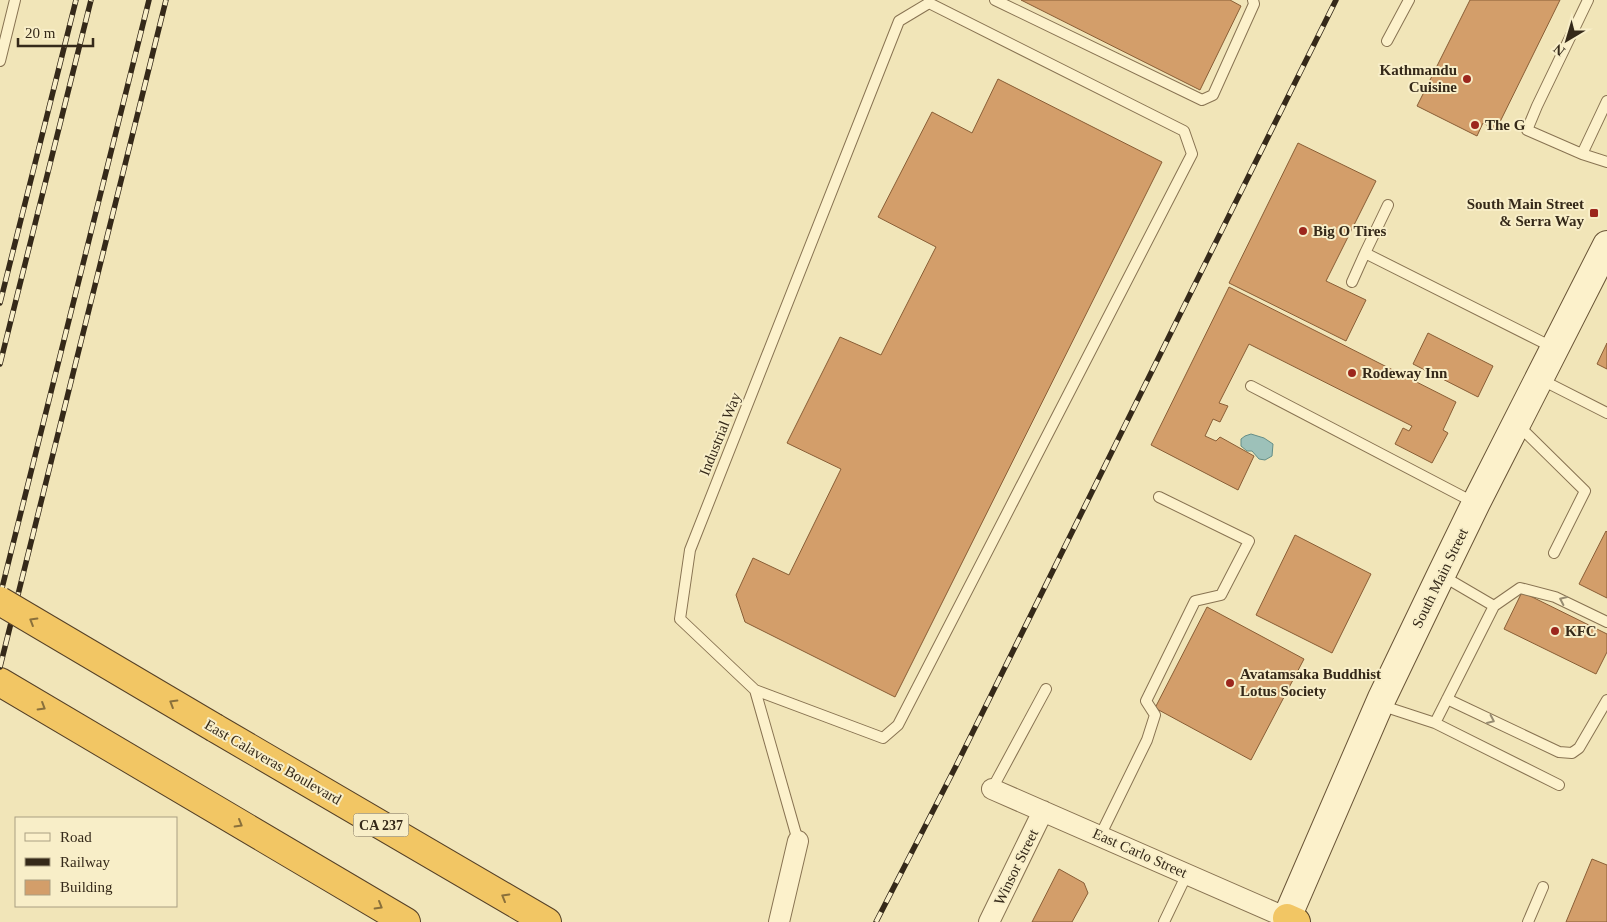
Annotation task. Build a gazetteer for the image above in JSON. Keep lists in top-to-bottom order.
{
  "streets": {
    "highway": ["East Calaveras Boulevard", "CA 237"],
    "main road": ["South Main Street"],
    "street": ["East Carlo Street", "Winsor Street"],
    "lane": ["Industrial Way"]
  },
  "crossings": [
    ["South Main Street", "East Carlo Street"],
    ["East Carlo Street", "Winsor Street"]
  ],
  "places": {
    "other": [
      "Kathmandu Cuisine",
      "The G",
      "Big O Tires",
      "Rodeway Inn",
      "KFC",
      "Avatamsaka Buddhist Lotus Society"
    ],
    "transit": ["South Main Street & Serra Way"]
  },
  "legend": ["Road", "Railway", "Building"],
  "scale_bar": "20 m",
  "north": "bottom left"
}
